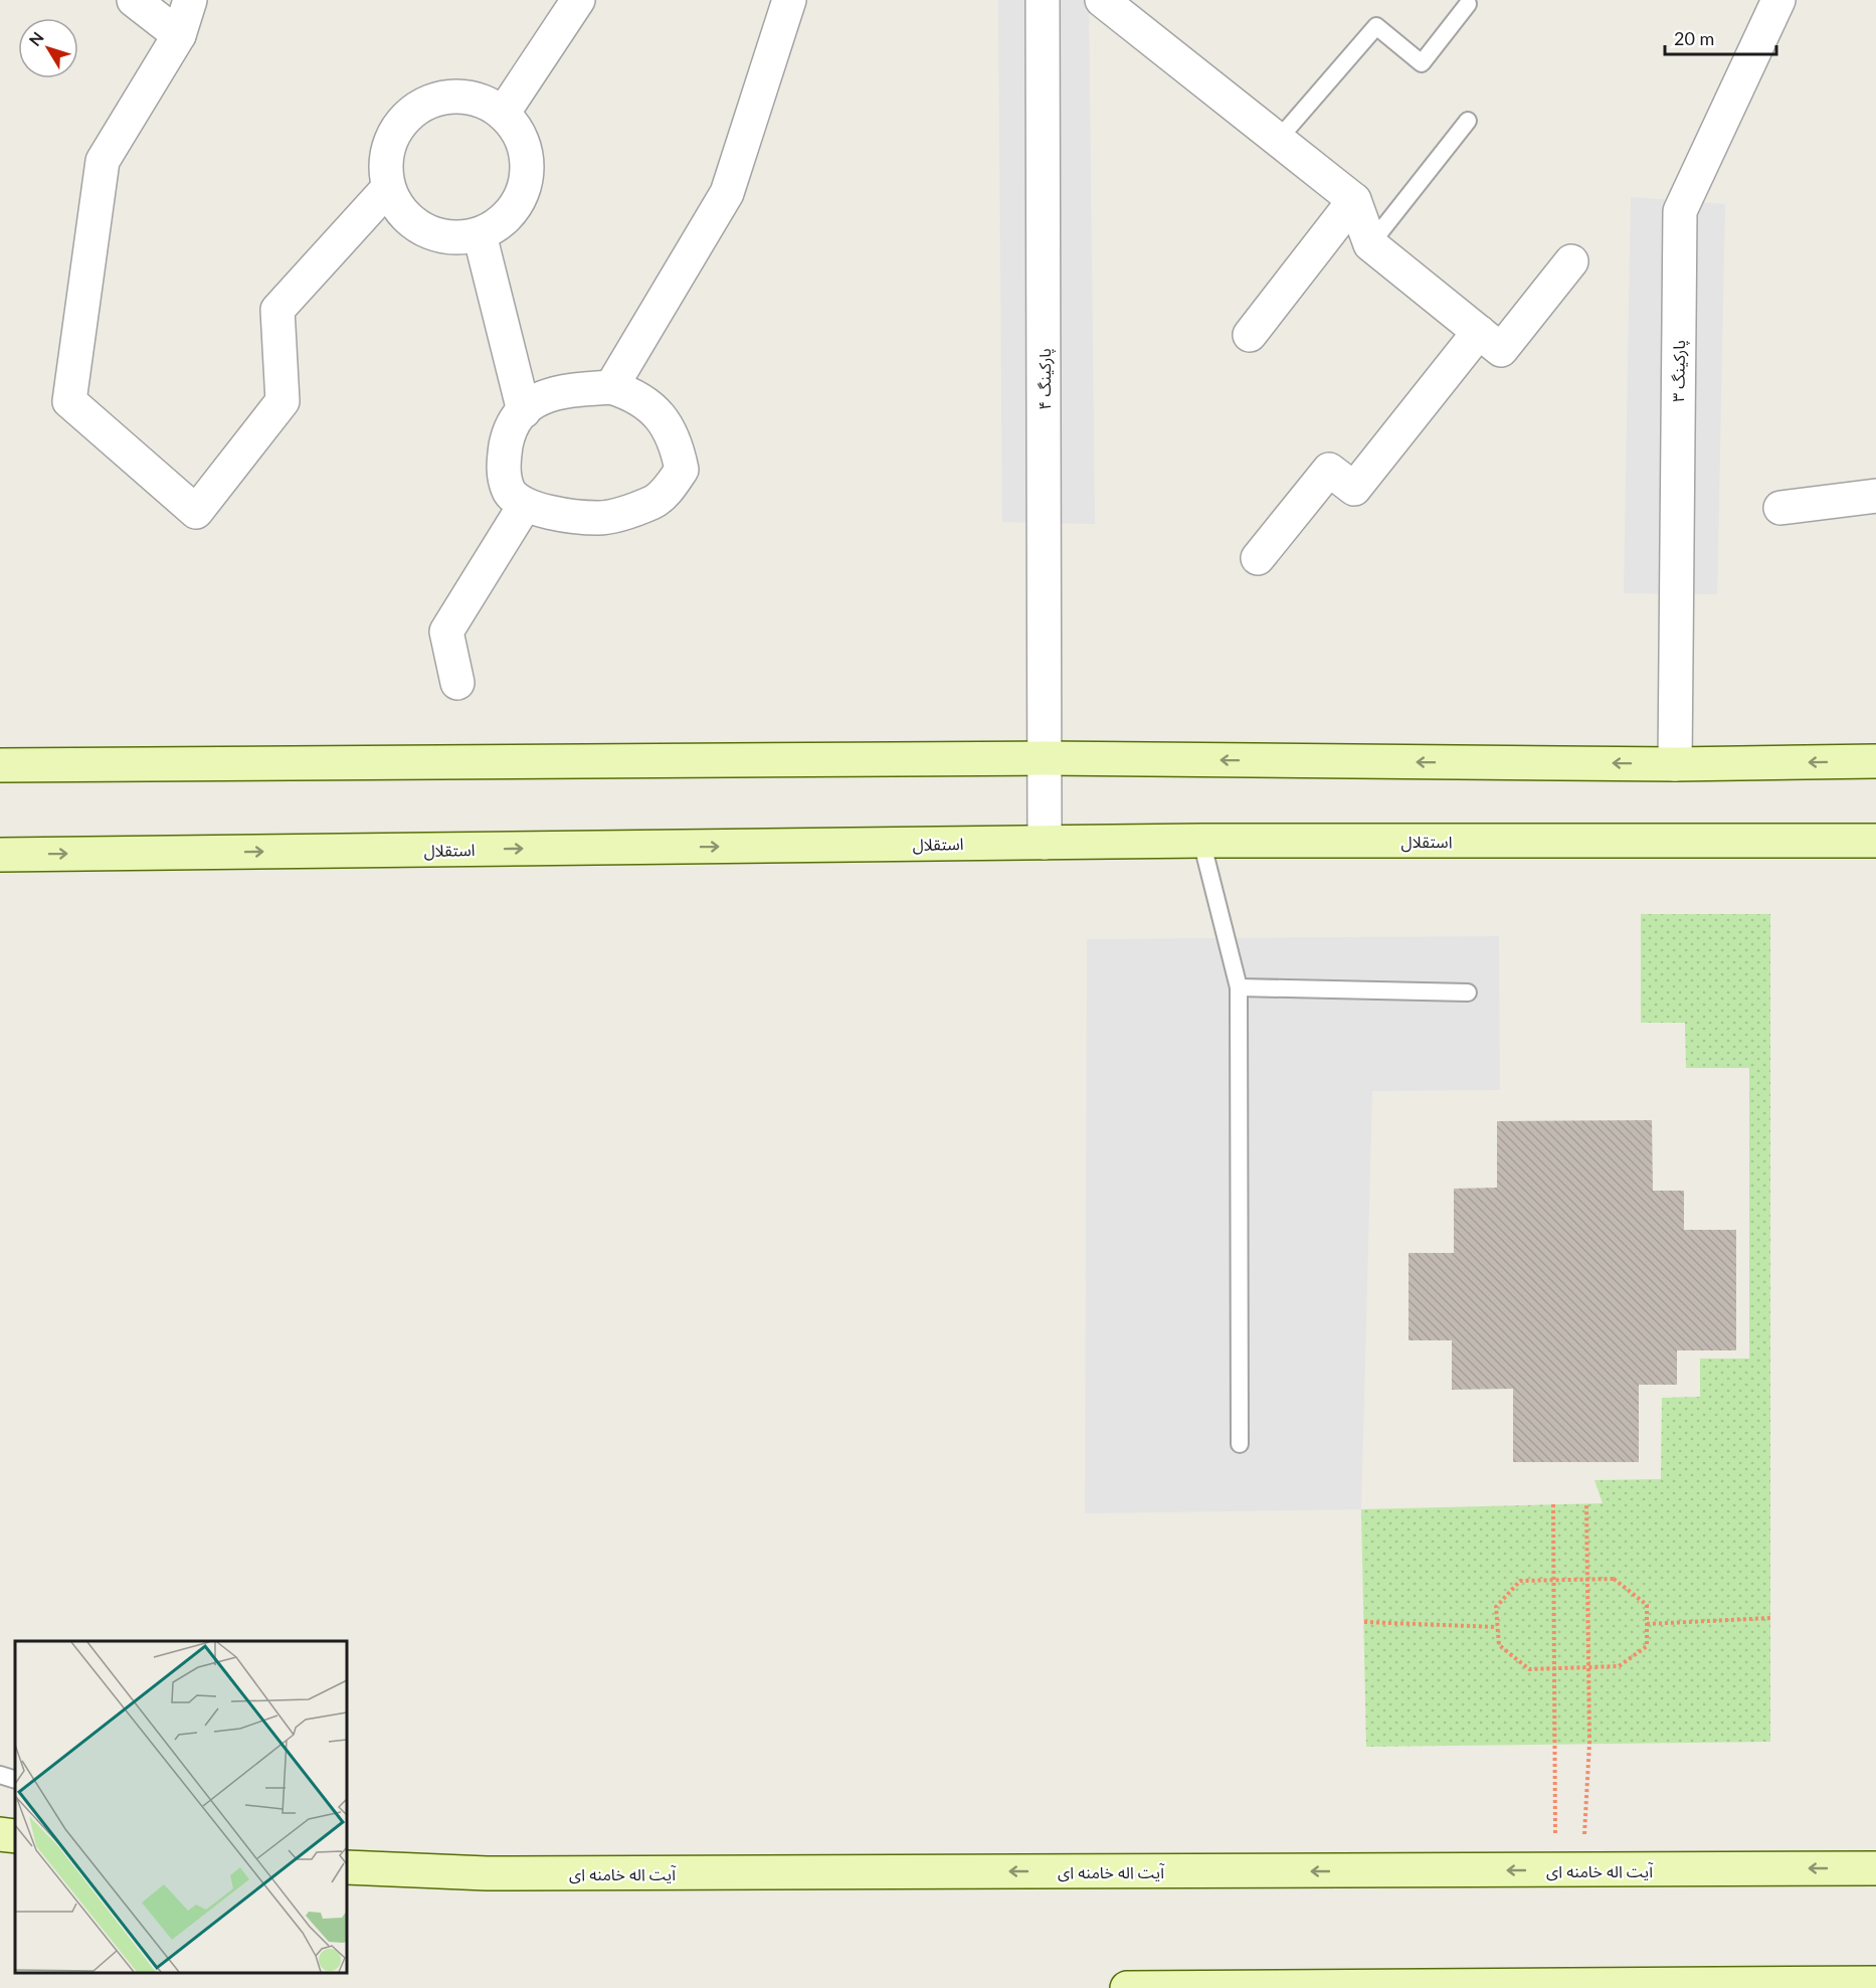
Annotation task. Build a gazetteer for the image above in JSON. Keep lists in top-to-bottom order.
{
  "streets": {
    "street": [
      "پارکینگ ۳",
      "پارکینگ ۴",
      "استقلال",
      "آیت اله خامنه ای"
    ]
  },
  "crossings": [
    ["پارکینگ ۴", "استقلال"]
  ],
  "scale_bar": "20 m",
  "north": "top left"
}
